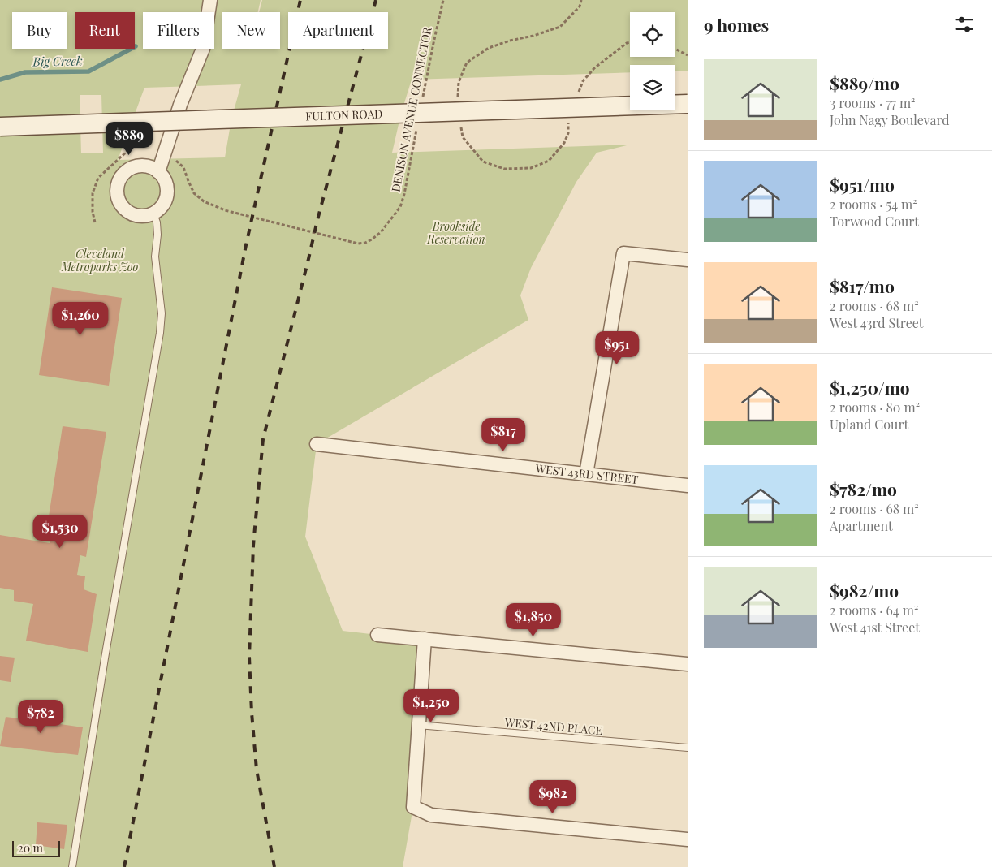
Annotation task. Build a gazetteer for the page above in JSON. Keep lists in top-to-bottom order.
{
  "streets": {
    "main road": ["FULTON ROAD"],
    "street": ["WEST 43RD STREET"],
    "lane": ["WEST 42ND PLACE"],
    "path": ["DENISON AVENUE CONNECTOR"]
  },
  "water": ["Big Creek"],
  "parks": ["Brookside Reservation", "Cleveland Metroparks Zoo"],
  "scale_bar": "20 m",
  "page": {
    "heading": "9 homes",
    "chip": [
      "Buy",
      "Rent",
      "Filters",
      "New",
      "Apartment"
    ],
    "list": [
      {
        "name": "$889/mo",
        "note": "3 rooms · 77 m² · John Nagy Boulevard"
      },
      {
        "name": "$951/mo",
        "note": "2 rooms · 54 m² · Torwood Court"
      },
      {
        "name": "$817/mo",
        "note": "2 rooms · 68 m² · West 43rd Street"
      },
      {
        "name": "$1,250/mo",
        "note": "2 rooms · 80 m² · Upland Court"
      },
      {
        "name": "$782/mo",
        "note": "2 rooms · 68 m² · Apartment"
      },
      {
        "name": "$982/mo",
        "note": "2 rooms · 64 m² · West 41st Street"
      }
    ],
    "price": [
      "$889",
      "$1,260",
      "$951",
      "$817",
      "$1,530",
      "$1,850",
      "$1,250",
      "$782",
      "$982"
    ],
    "scale": "20 m"
  }
}
